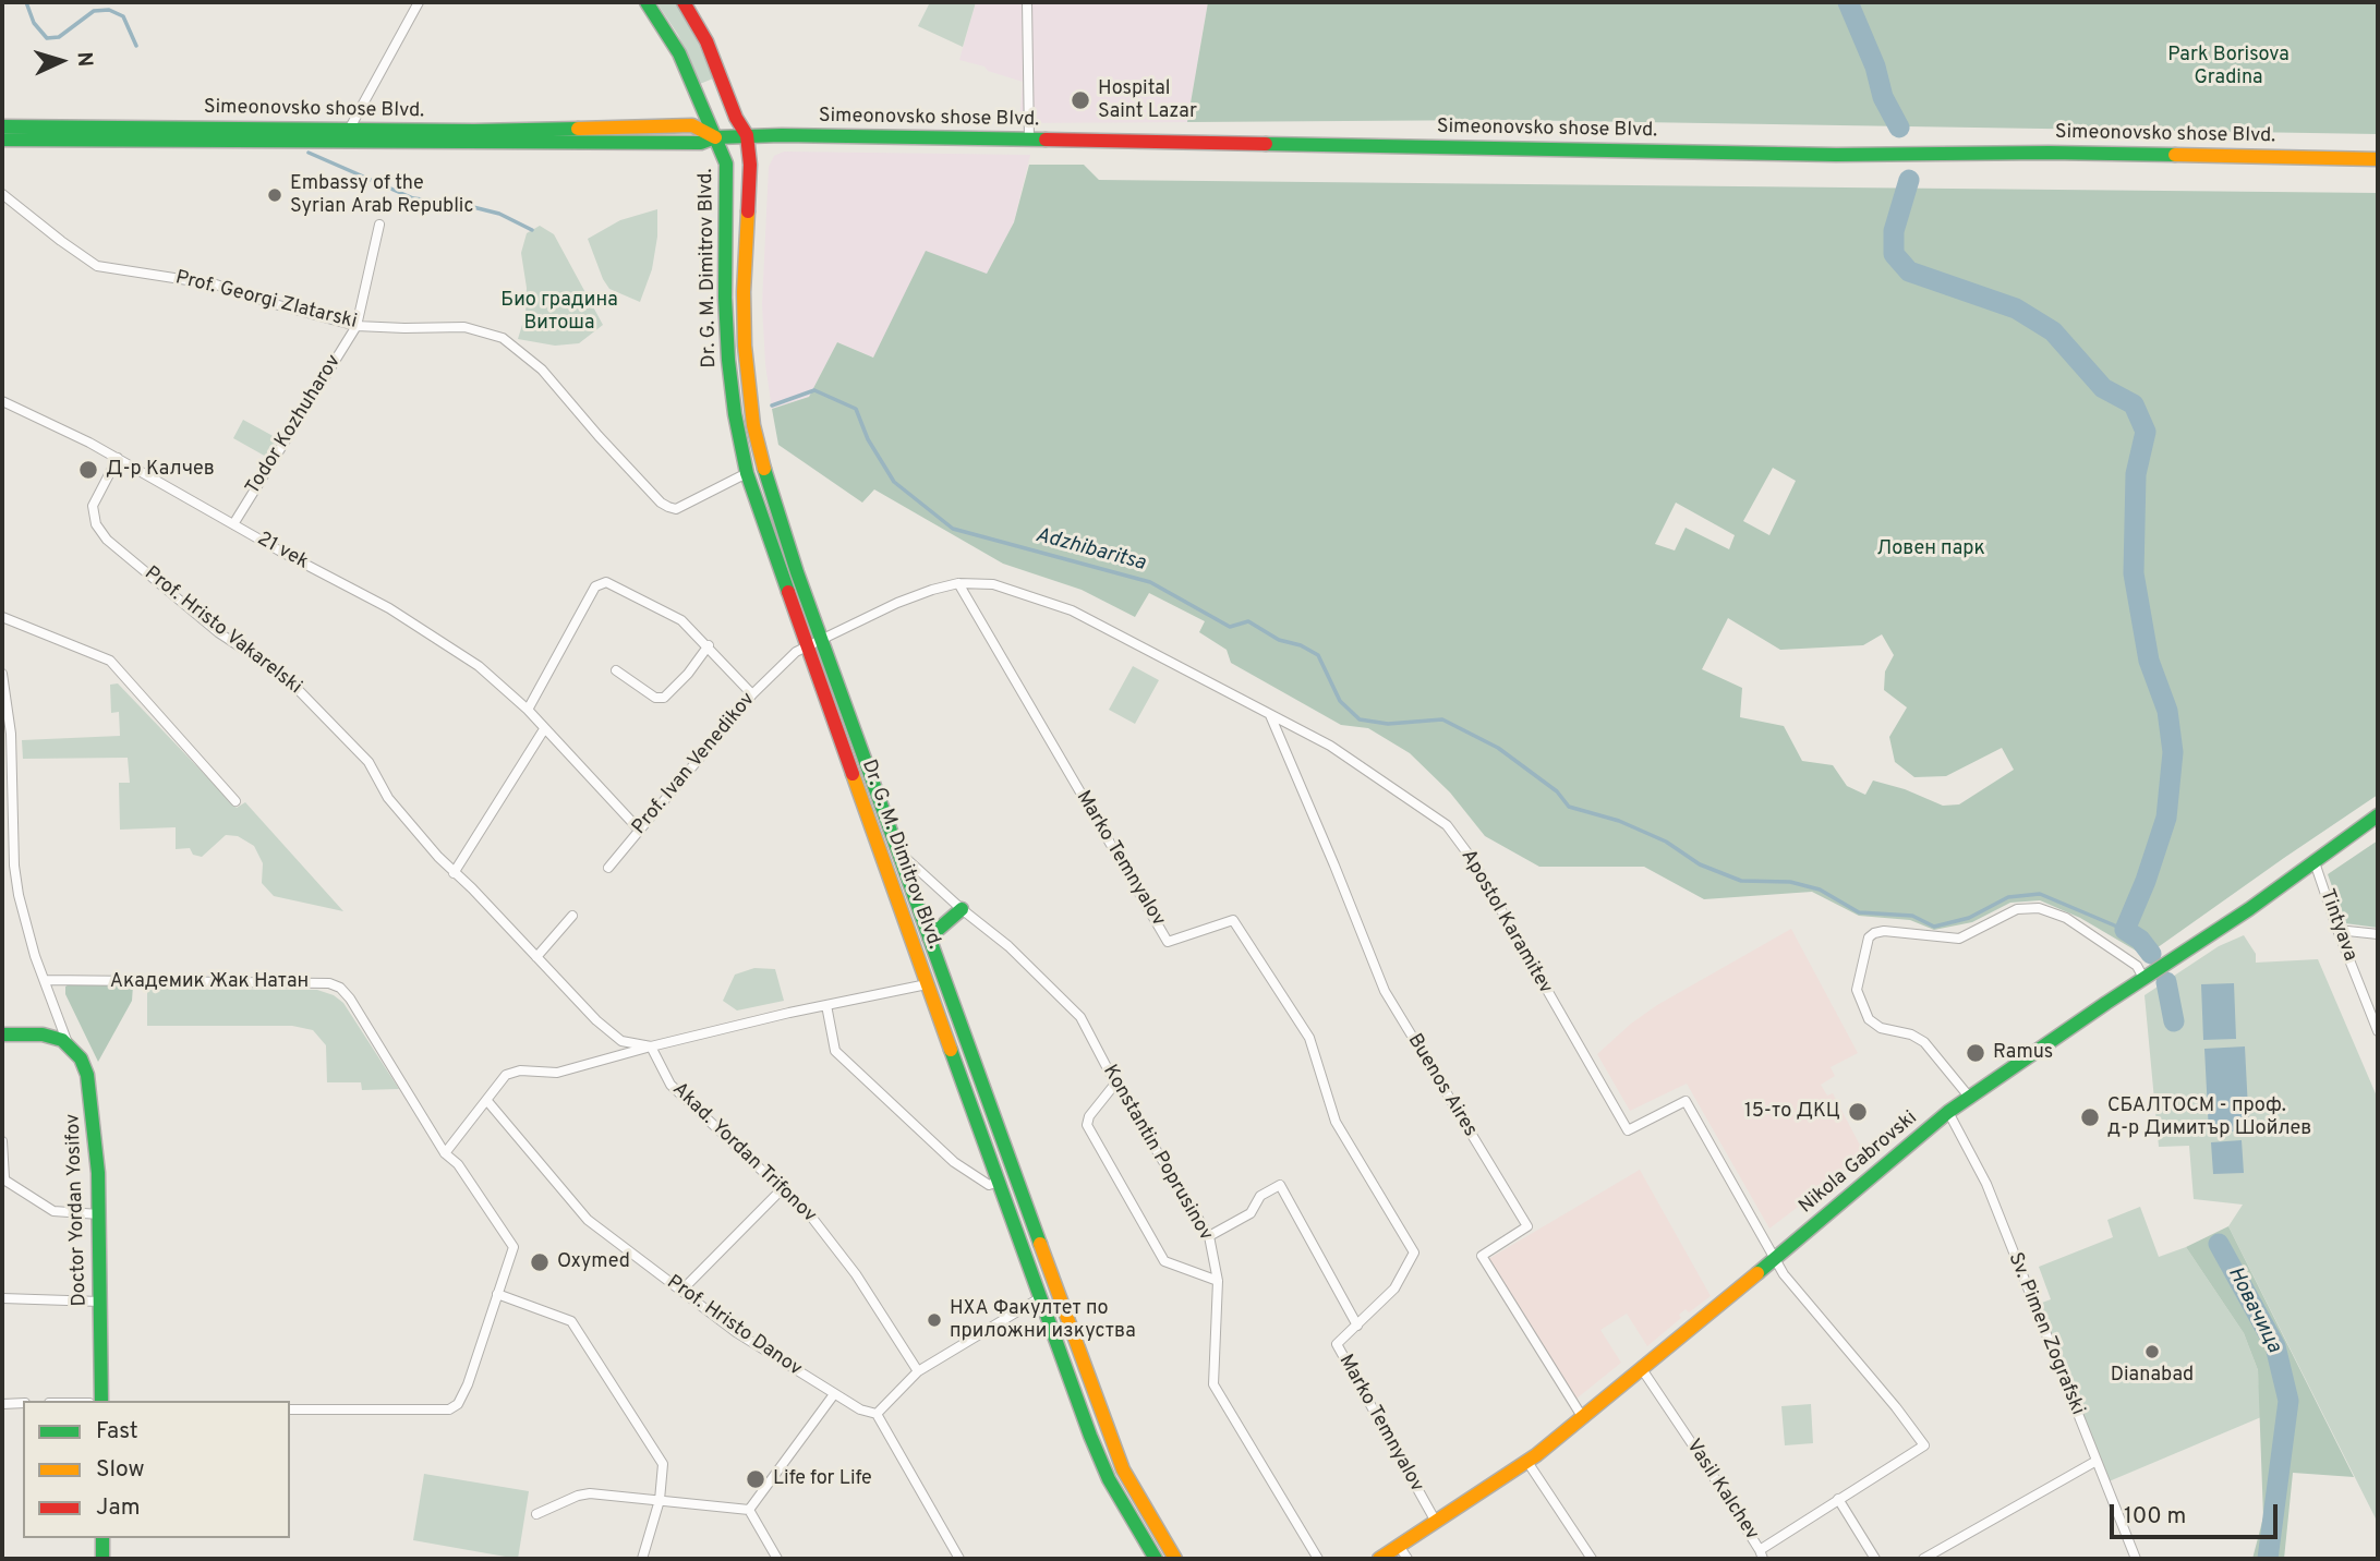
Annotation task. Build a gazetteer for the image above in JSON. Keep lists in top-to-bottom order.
{
  "streets": {
    "main road": [
      "Simeonovsko shose Blvd.",
      "Dr. G. M. Dimitrov Blvd.",
      "Nikola Gabrovski",
      "Doctor Yordan Yosifov"
    ],
    "street": [
      "Prof. Georgi Zlatarski",
      "Todor Kozhuharov",
      "21 vek",
      "Prof. Hristo Vakarelski",
      "Prof. Ivan Venedikov",
      "Marko Temnyalov",
      "Apostol Karamitev",
      "Tintyava",
      "Академик Жак Натан",
      "Buenos Aires",
      "Akad. Yordan Trifonov",
      "Konstantin Poprusinov",
      "Prof. Hristo Danov",
      "Sv. Pimen Zografski",
      "Vasil Kalchev"
    ]
  },
  "crossings": [
    ["Simeonovsko shose Blvd.", "Dr. G. M. Dimitrov Blvd."],
    ["Dr. G. M. Dimitrov Blvd.", "Prof. Georgi Zlatarski"],
    ["Dr. G. M. Dimitrov Blvd.", "Prof. Ivan Venedikov"],
    ["Dr. G. M. Dimitrov Blvd.", "Apostol Karamitev"],
    ["Dr. G. M. Dimitrov Blvd.", "Konstantin Poprusinov"],
    ["Prof. Georgi Zlatarski", "Todor Kozhuharov"],
    ["Todor Kozhuharov", "21 vek"],
    ["21 vek", "Prof. Hristo Vakarelski"],
    ["21 vek", "Prof. Ivan Venedikov"],
    ["Prof. Hristo Vakarelski", "Akad. Yordan Trifonov"],
    ["Prof. Ivan Venedikov", "Apostol Karamitev"],
    ["Marko Temnyalov", "Apostol Karamitev"],
    ["Marko Temnyalov", "Nikola Gabrovski"],
    ["Apostol Karamitev", "Buenos Aires"],
    ["Apostol Karamitev", "Nikola Gabrovski"],
    ["Apostol Karamitev", "Vasil Kalchev"],
    ["Tintyava", "Nikola Gabrovski"],
    ["Академик Жак Натан", "Doctor Yordan Yosifov"],
    ["Buenos Aires", "Nikola Gabrovski"],
    ["Nikola Gabrovski", "Sv. Pimen Zografski"],
    ["Nikola Gabrovski", "Vasil Kalchev"]
  ],
  "water": ["Adzhibaritsa", "Новачица"],
  "parks": ["Park Borisova Gradina", "Био градина Витоша", "Ловен парк"],
  "places": [
    "Hospital Saint Lazar",
    "Embassy of the Syrian Arab Republic",
    "Д-р Калчев",
    "Ramus",
    "15-то ДКЦ",
    "СБАЛТОСМ - проф. д-р Димитър Шойлев",
    "Oxymed",
    "НХА Факултет по приложни изкуства",
    "Dianabad",
    "Life for Life"
  ],
  "legend": ["Fast", "Slow", "Jam"],
  "scale_bar": "100 m",
  "north": "right"
}
